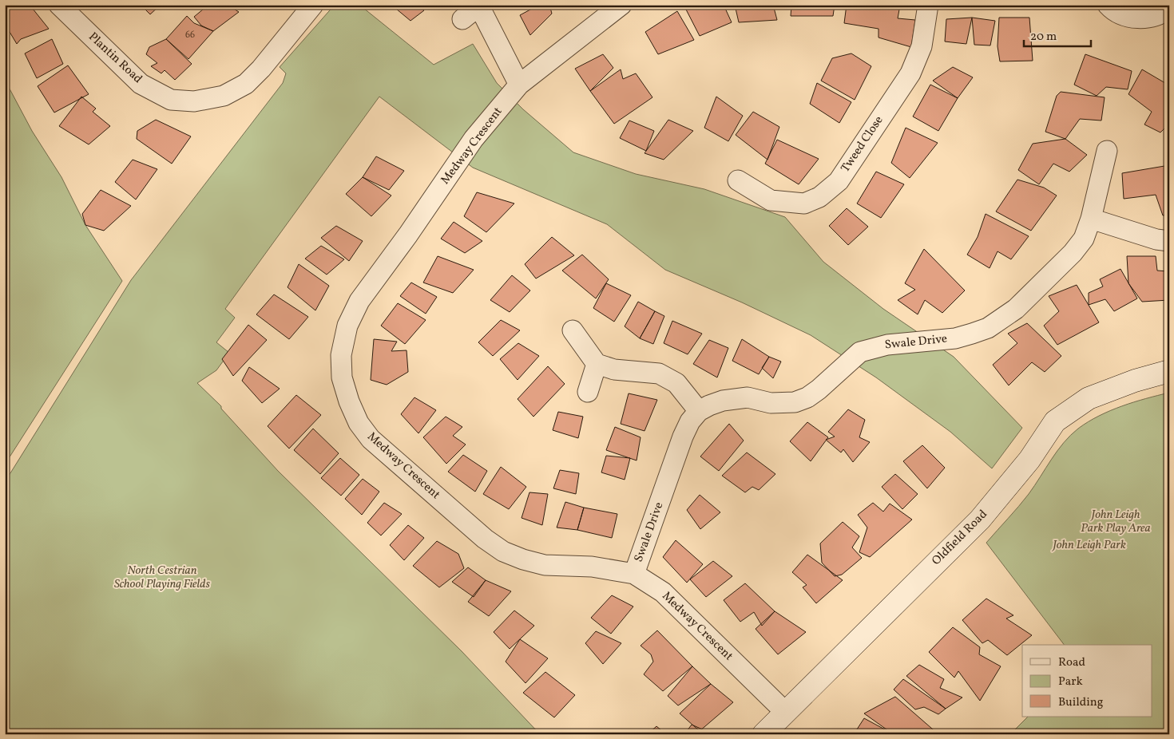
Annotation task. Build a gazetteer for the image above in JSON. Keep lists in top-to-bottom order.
{
  "streets": {
    "street": [
      "Plantin Road",
      "Tweed Close",
      "Medway Crescent",
      "Swale Drive",
      "Oldfield Road"
    ]
  },
  "crossings": [
    ["Medway Crescent", "Swale Drive"],
    ["Medway Crescent", "Oldfield Road"]
  ],
  "parks": ["John Leigh Park Play Area", "John Leigh Park", "North Cestrian School Playing Fields"],
  "house_numbers": ["66"],
  "legend": ["Road", "Park", "Building"],
  "scale_bar": "20 m"
}
